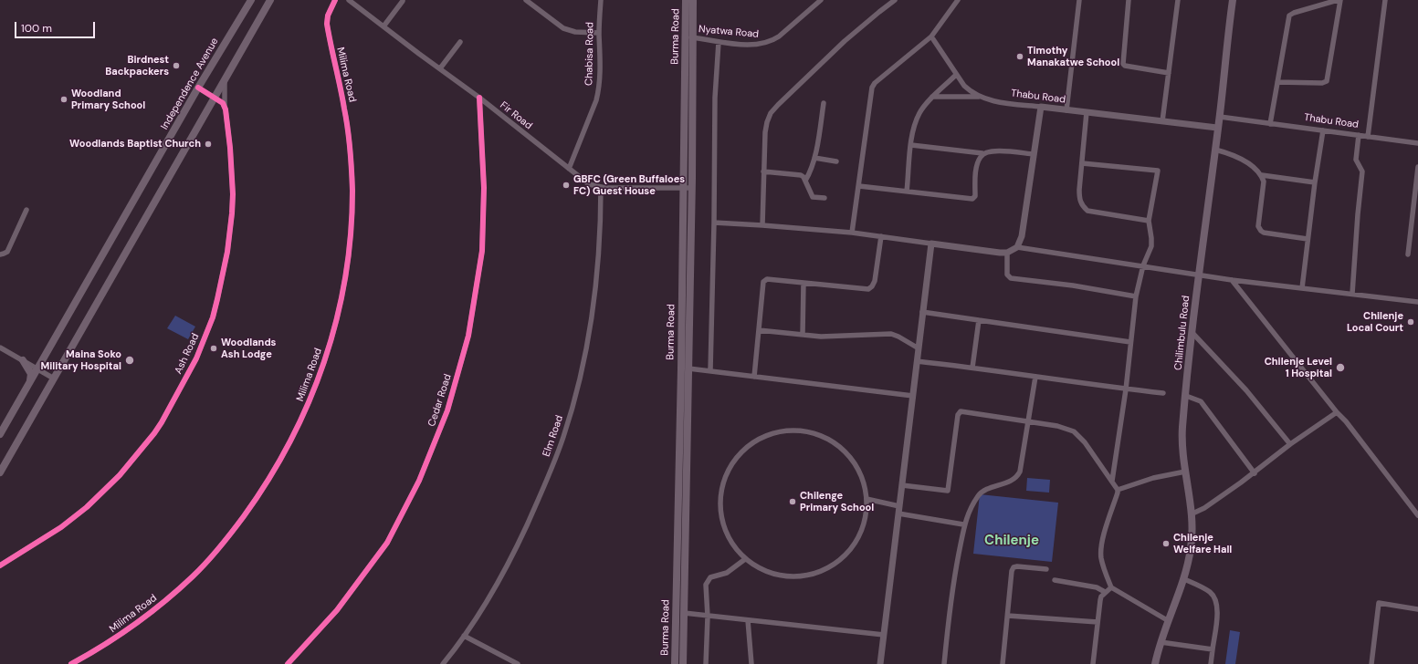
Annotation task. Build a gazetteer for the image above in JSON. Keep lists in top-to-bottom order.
{
  "streets": {
    "main road": ["Burma Road", "Independence Avenue", "Chilimbulu Road"],
    "street": [
      "Nyatwa Road",
      "Chabisa Road",
      "Milima Road",
      "Thabu Road",
      "Fir Road",
      "Ash Road",
      "Cedar Road",
      "Elm Road"
    ]
  },
  "crossings": [
    ["Nyatwa Road", "Burma Road"],
    ["Burma Road", "Fir Road"],
    ["Chabisa Road", "Fir Road"],
    ["Thabu Road", "Chilimbulu Road"],
    ["Fir Road", "Cedar Road"],
    ["Fir Road", "Elm Road"]
  ],
  "districts": ["Chilenje"],
  "places": [
    "Timothy Manakatwe School",
    "Birdnest Backpackers",
    "Woodland Primary School",
    "Woodlands Baptist Church",
    "GBFC (Green Buffaloes FC) Guest House",
    "Chilenje Local Court",
    "Woodlands Ash Lodge",
    "Maina Soko Military Hospital",
    "Chilenje Level 1 Hospital",
    "Chilenge Primary School",
    "Chilenje Welfare Hall"
  ],
  "scale_bar": "100 m"
}
